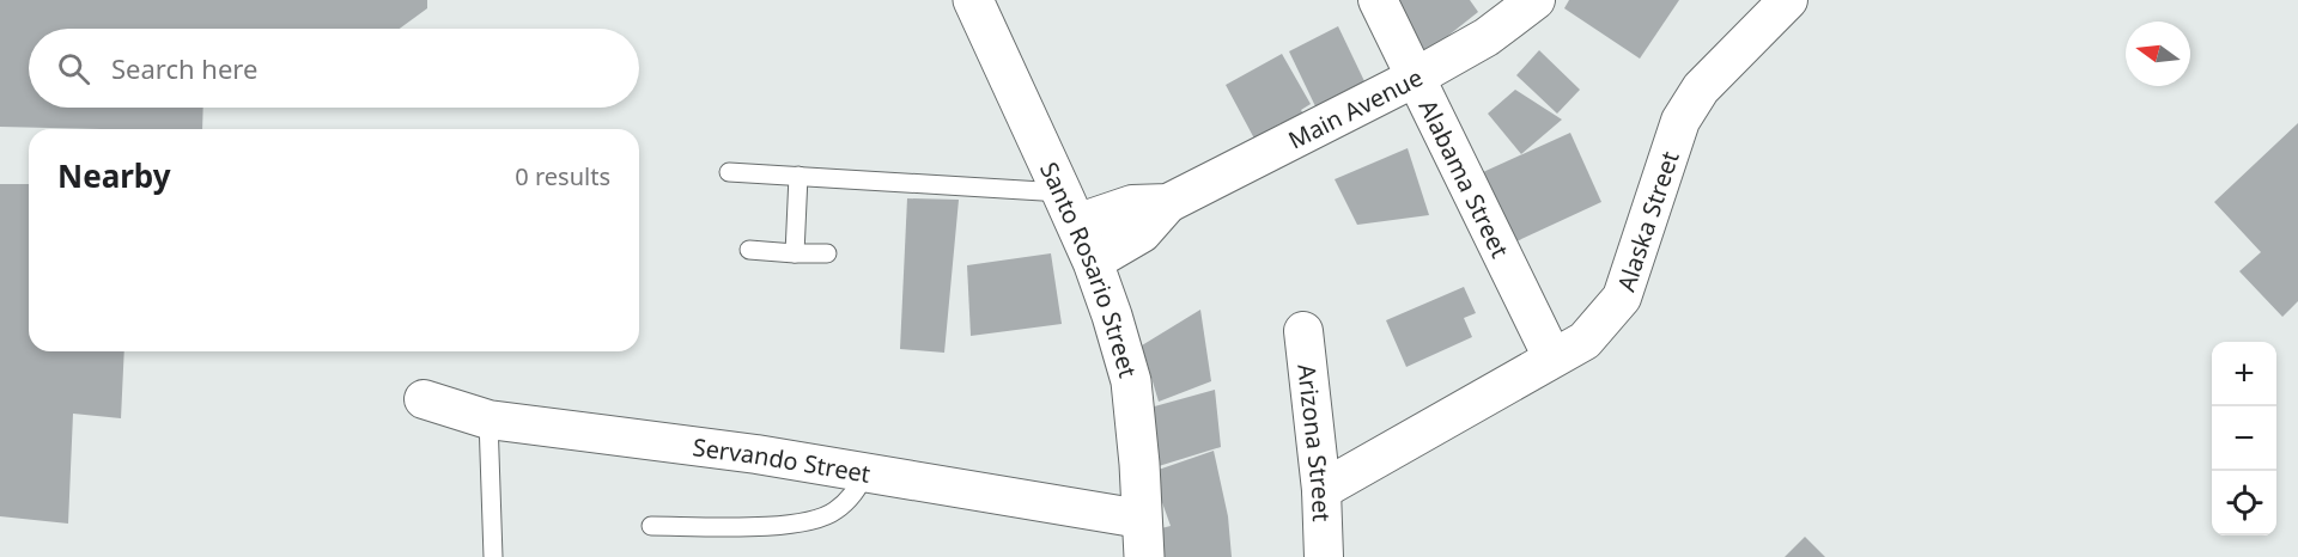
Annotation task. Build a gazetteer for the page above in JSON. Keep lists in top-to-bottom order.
{
  "streets": {
    "street": [
      "Main Avenue",
      "Alabama Street",
      "Alaska Street",
      "Santo Rosario Street",
      "Arizona Street",
      "Servando Street"
    ]
  },
  "crossings": [
    ["Main Avenue", "Alabama Street"],
    ["Main Avenue", "Santo Rosario Street"],
    ["Alabama Street", "Alaska Street"],
    ["Alaska Street", "Arizona Street"],
    ["Santo Rosario Street", "Servando Street"]
  ],
  "north": "left",
  "page": {
    "search": "Search here",
    "heading": ["Nearby", "0 results"],
    "map_buttons": ["+", "−"]
  }
}
